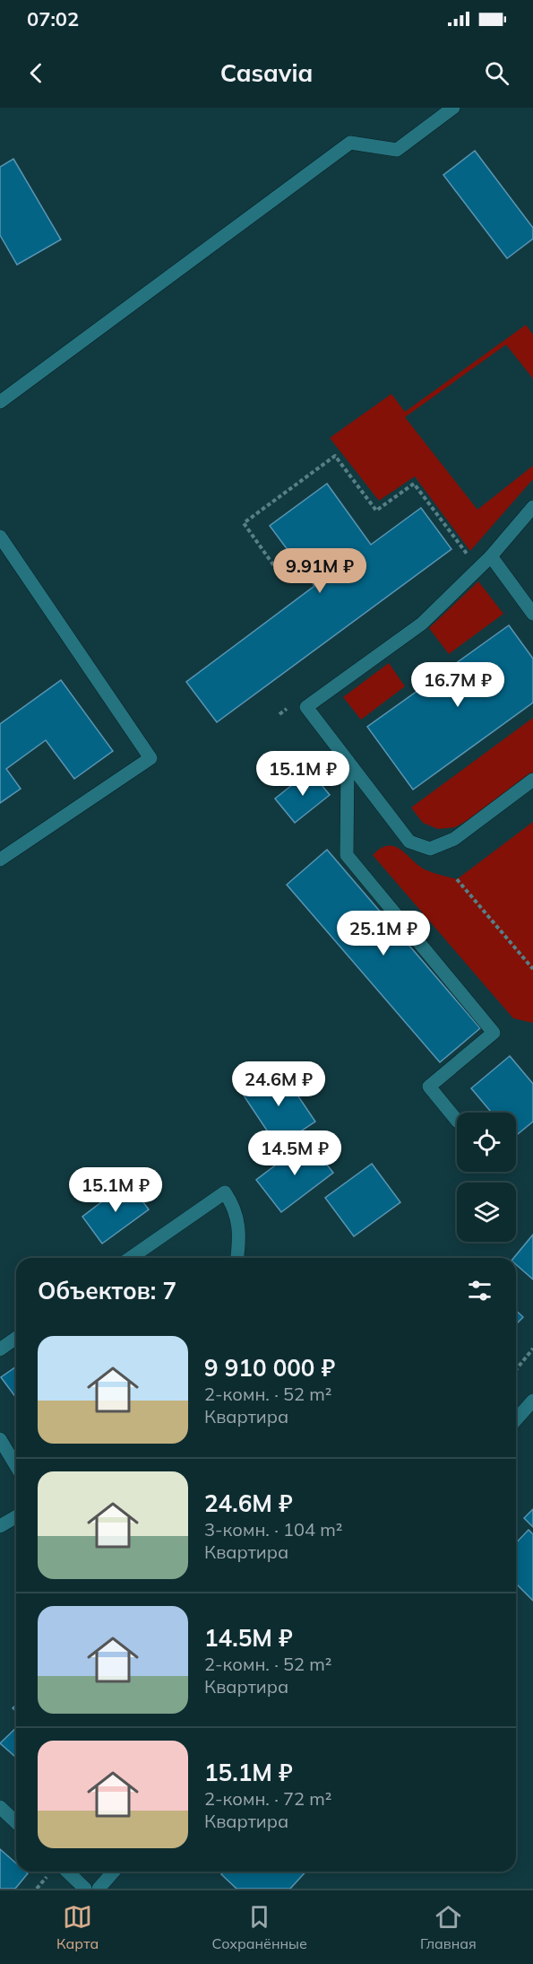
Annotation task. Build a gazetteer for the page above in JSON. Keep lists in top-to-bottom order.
{
  "page": {
    "status": "07:02",
    "header": "Casavia",
    "price": [
      "9.91M ₽",
      "16.7M ₽",
      "15.1M ₽",
      "25.1M ₽",
      "24.6M ₽",
      "14.5M ₽",
      "15.1M ₽"
    ],
    "heading": "Объектов: 7",
    "list": [
      {
        "name": "9 910 000 ₽",
        "note": "2-комн. · 52 m² · Квартира"
      },
      {
        "name": "24.6M ₽",
        "note": "3-комн. · 104 m² · Квартира"
      },
      {
        "name": "14.5M ₽",
        "note": "2-комн. · 52 m² · Квартира"
      },
      {
        "name": "15.1M ₽",
        "note": "2-комн. · 72 m² · Квартира"
      }
    ],
    "tabs": ["Карта", "Сохранённые", "Главная"]
  }
}
